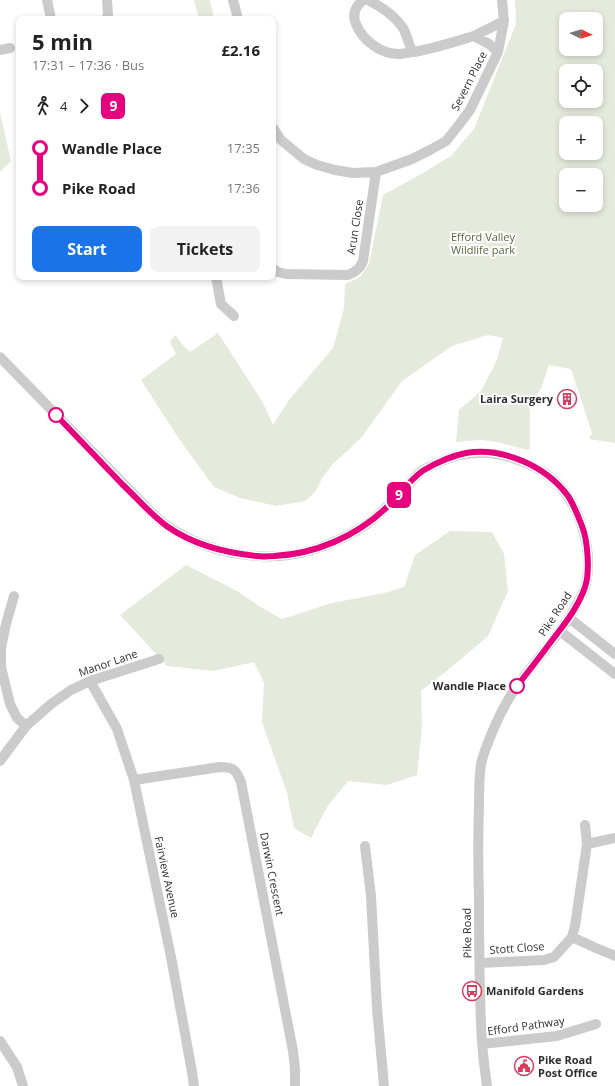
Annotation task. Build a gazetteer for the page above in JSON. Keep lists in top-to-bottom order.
{
  "streets": {
    "street": [
      "Severn Place",
      "Arun Close",
      "Pike Road",
      "Manor Lane",
      "Darwin Crescent",
      "Fairview Avenue",
      "Stott Close",
      "Efford Pathway"
    ]
  },
  "crossings": [
    ["Severn Place", "Arun Close"],
    ["Pike Road", "Stott Close"],
    ["Pike Road", "Efford Pathway"],
    ["Manor Lane", "Fairview Avenue"],
    ["Darwin Crescent", "Fairview Avenue"]
  ],
  "parks": ["Efford Valley Wildlife park"],
  "places": {
    "building": ["Laira Surgery"],
    "other": ["Wandle Place"],
    "bus stop": ["Manifold Gardens"],
    "public building": ["Pike Road Post Office"]
  },
  "lines": ["bus line 9"],
  "north": "right",
  "page": {
    "on_map": "9",
    "map_buttons": ["+", "−"],
    "heading": ["5 min", "17:31 – 17:36 · Bus", "£2.16"],
    "legs": ["4", "9"],
    "list": [
      {
        "name": "Wandle Place",
        "value": "17:35"
      },
      {
        "name": "Pike Road",
        "value": "17:36"
      }
    ],
    "buttons": ["Start", "Tickets"]
  }
}
